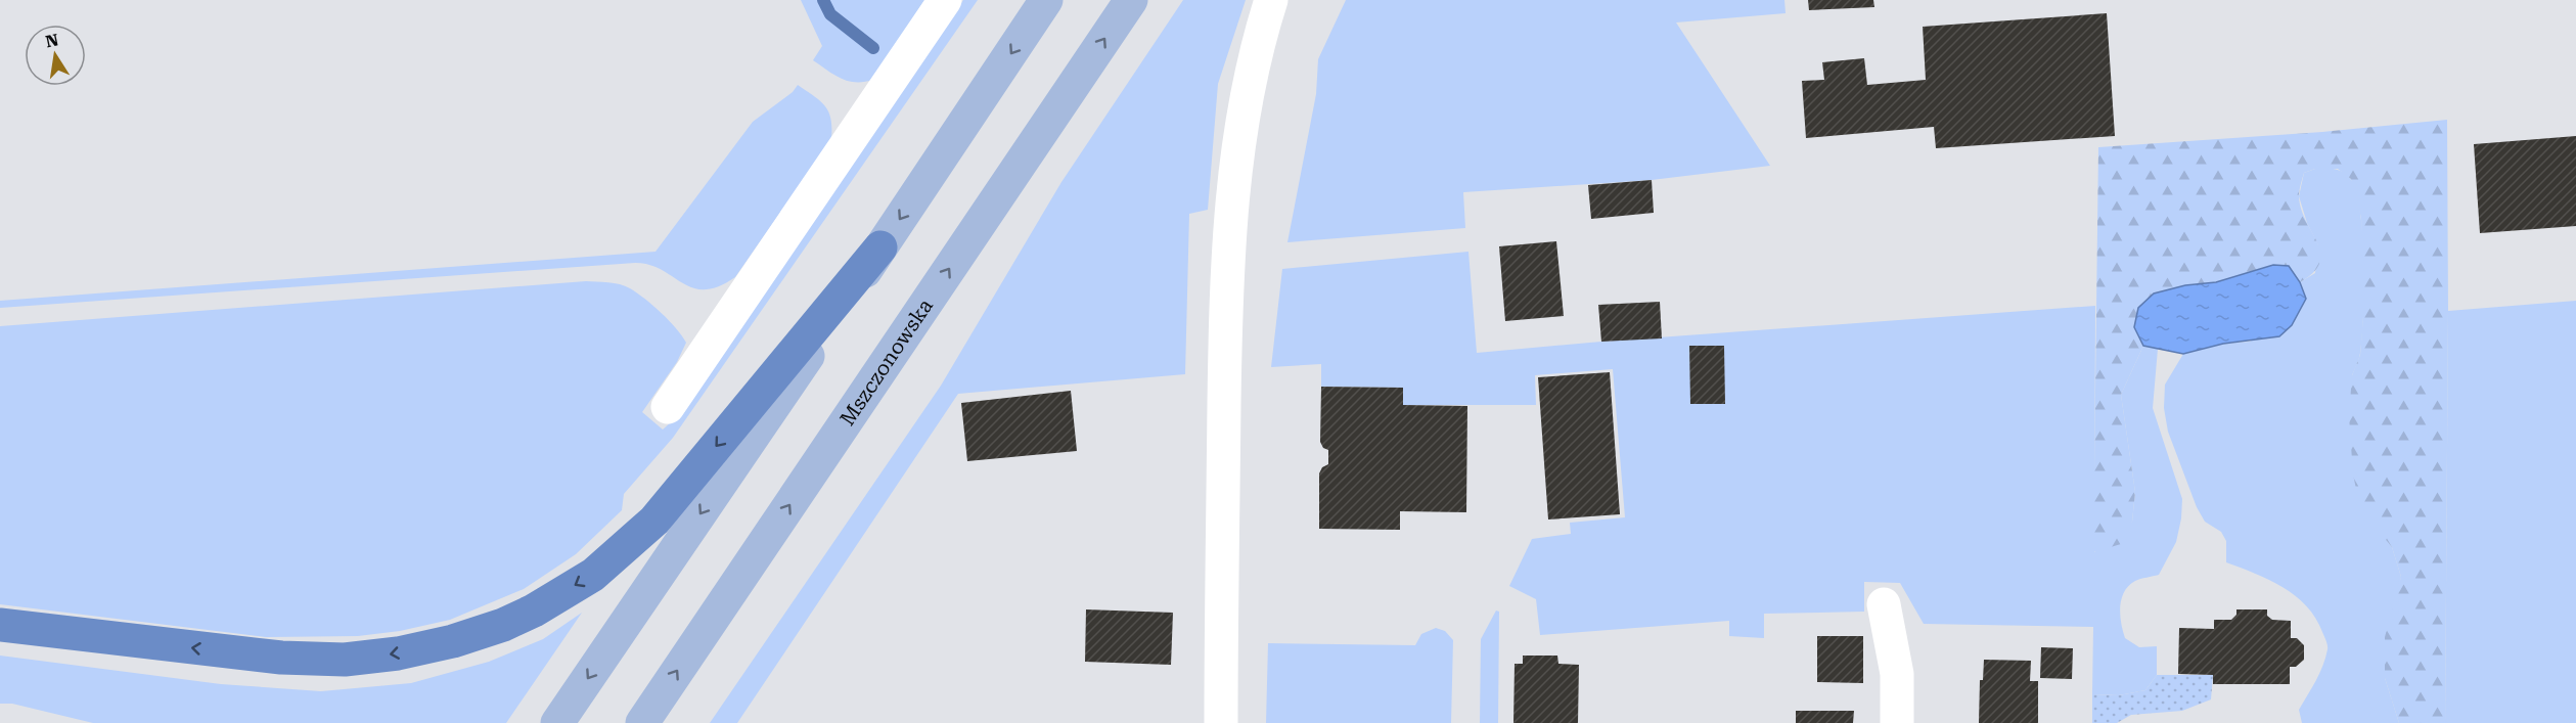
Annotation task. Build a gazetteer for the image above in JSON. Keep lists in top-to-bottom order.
{
  "streets": {
    "main road": ["Mszczonowska"]
  },
  "north": "top"
}
